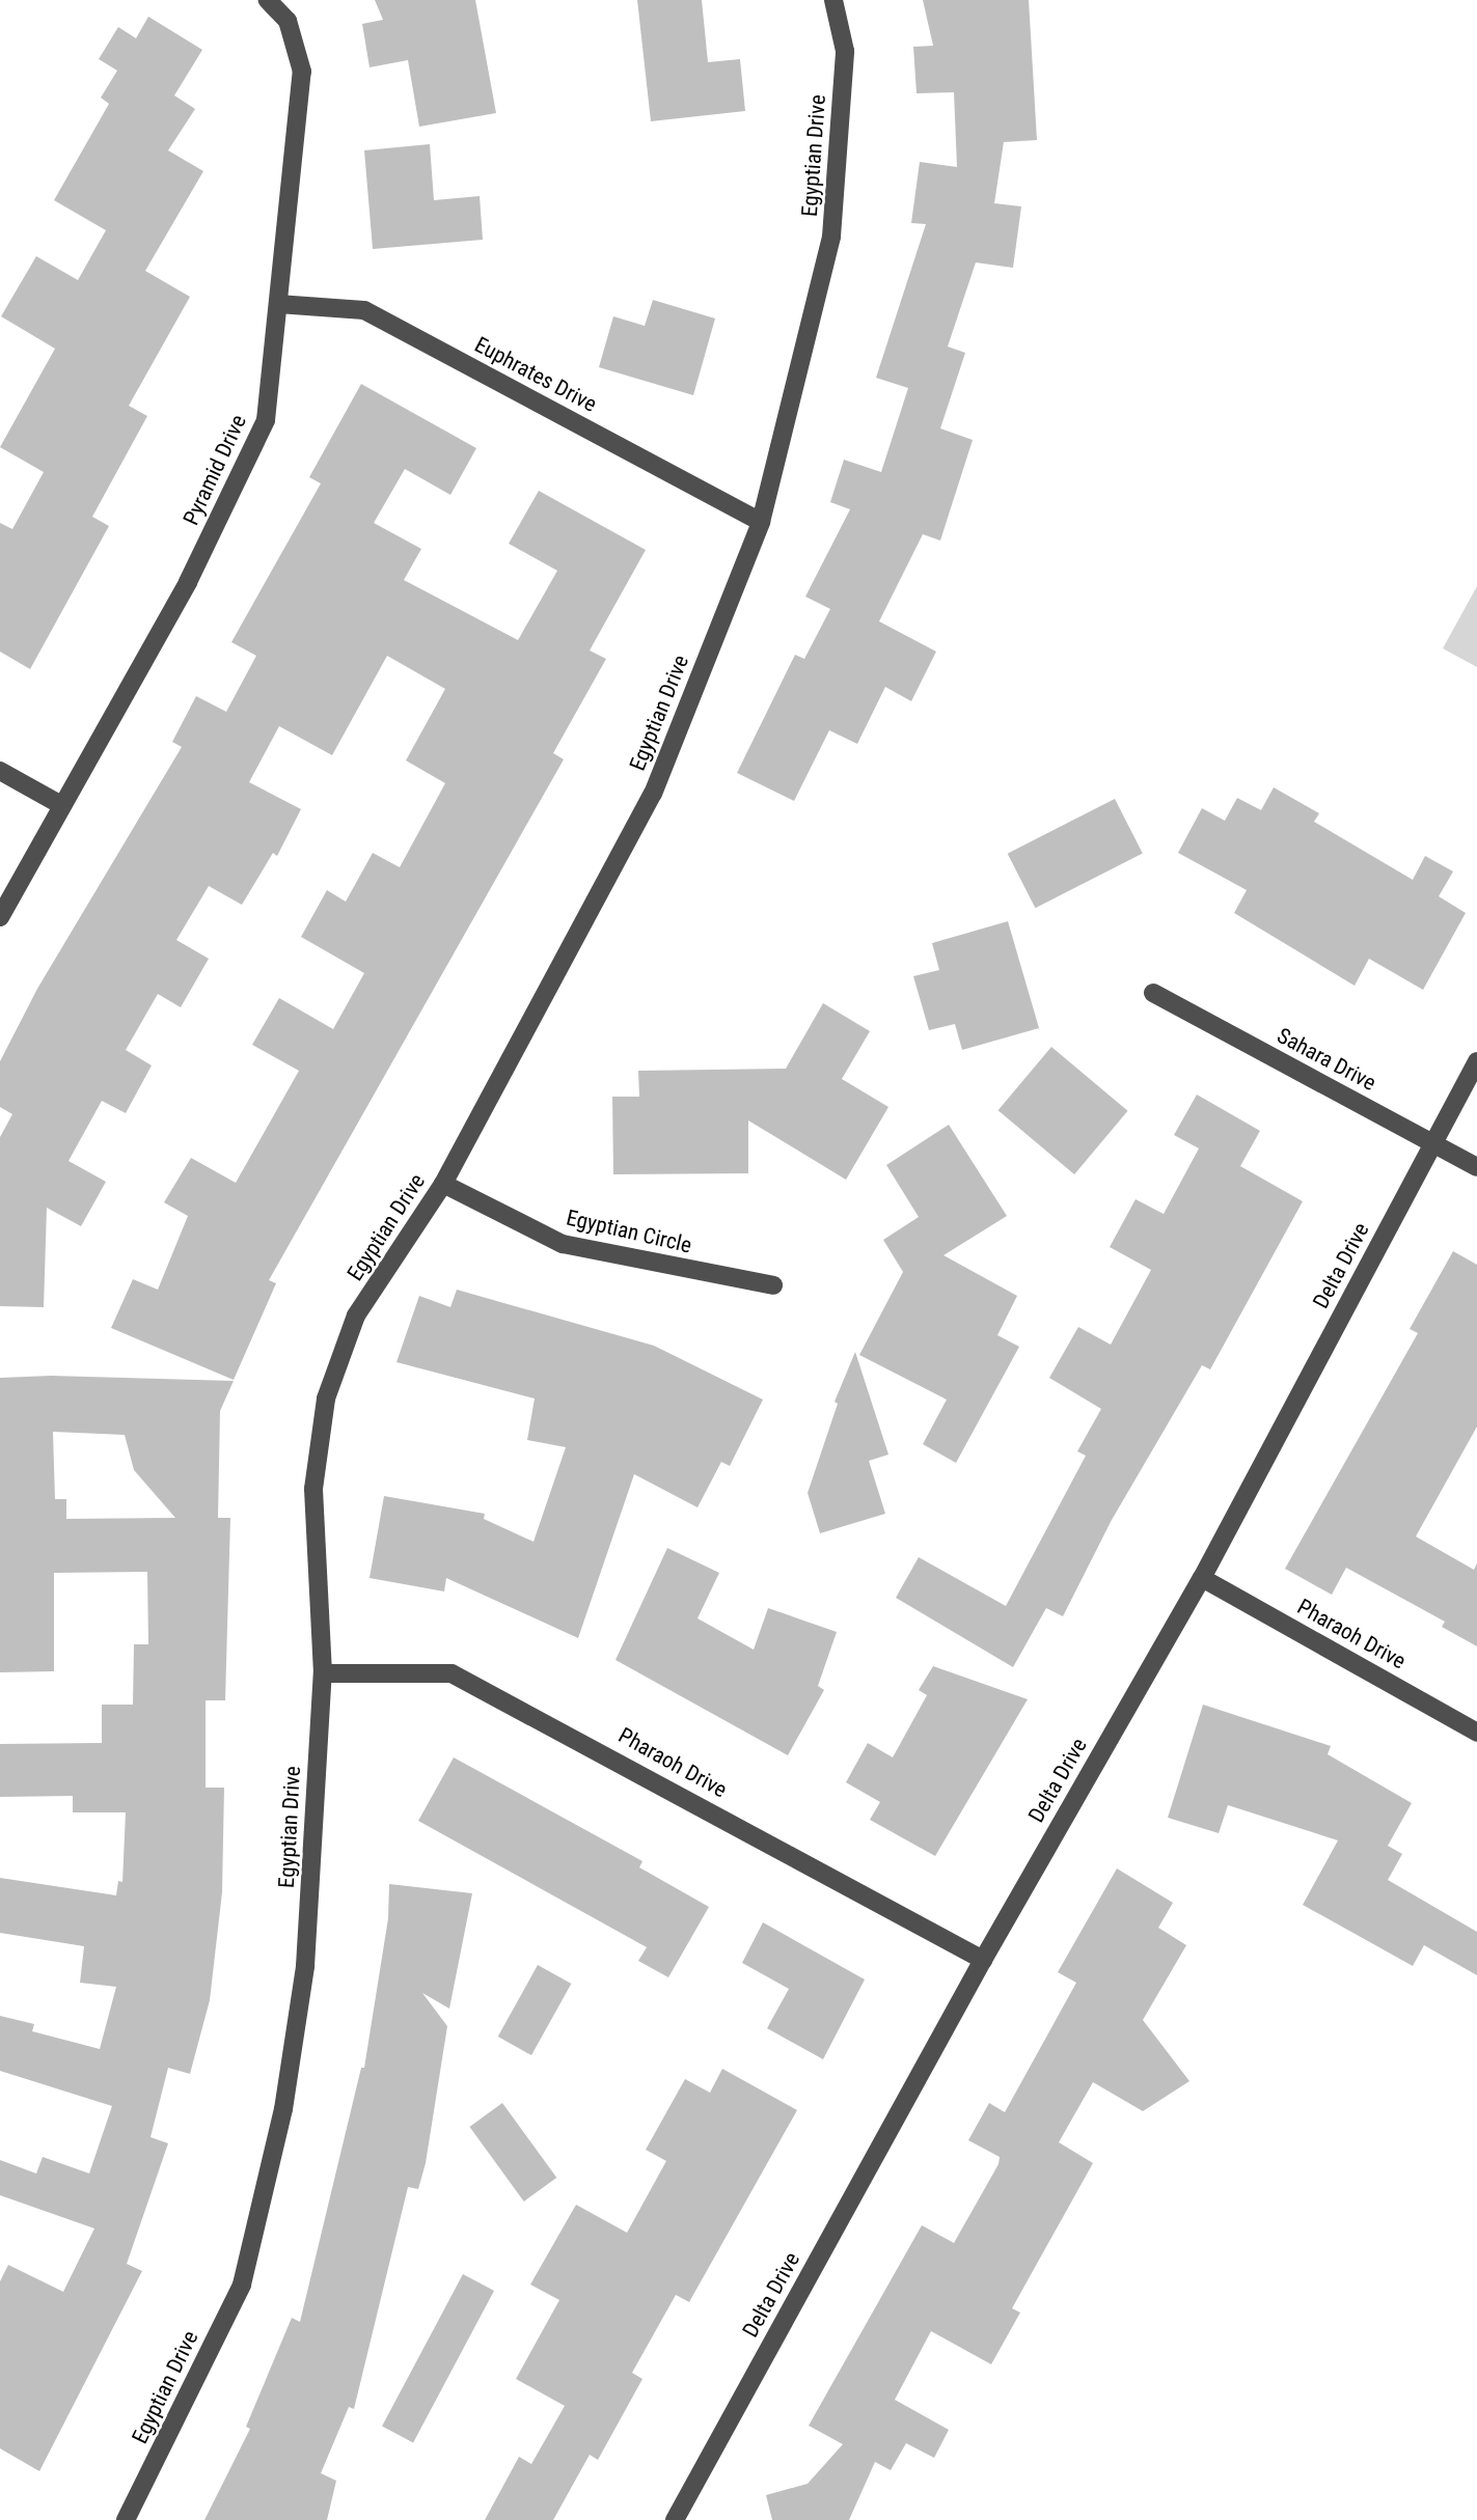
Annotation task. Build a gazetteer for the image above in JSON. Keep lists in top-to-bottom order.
{
  "streets": {
    "street": [
      "Egyptian Drive",
      "Euphrates Drive",
      "Pyramid Drive",
      "Sahara Drive",
      "Egyptian Circle",
      "Delta Drive",
      "Pharaoh Drive"
    ]
  },
  "crossings": [
    ["Egyptian Drive", "Euphrates Drive"],
    ["Egyptian Drive", "Egyptian Circle"],
    ["Egyptian Drive", "Pharaoh Drive"],
    ["Euphrates Drive", "Pyramid Drive"],
    ["Sahara Drive", "Delta Drive"],
    ["Delta Drive", "Pharaoh Drive"]
  ]
}
